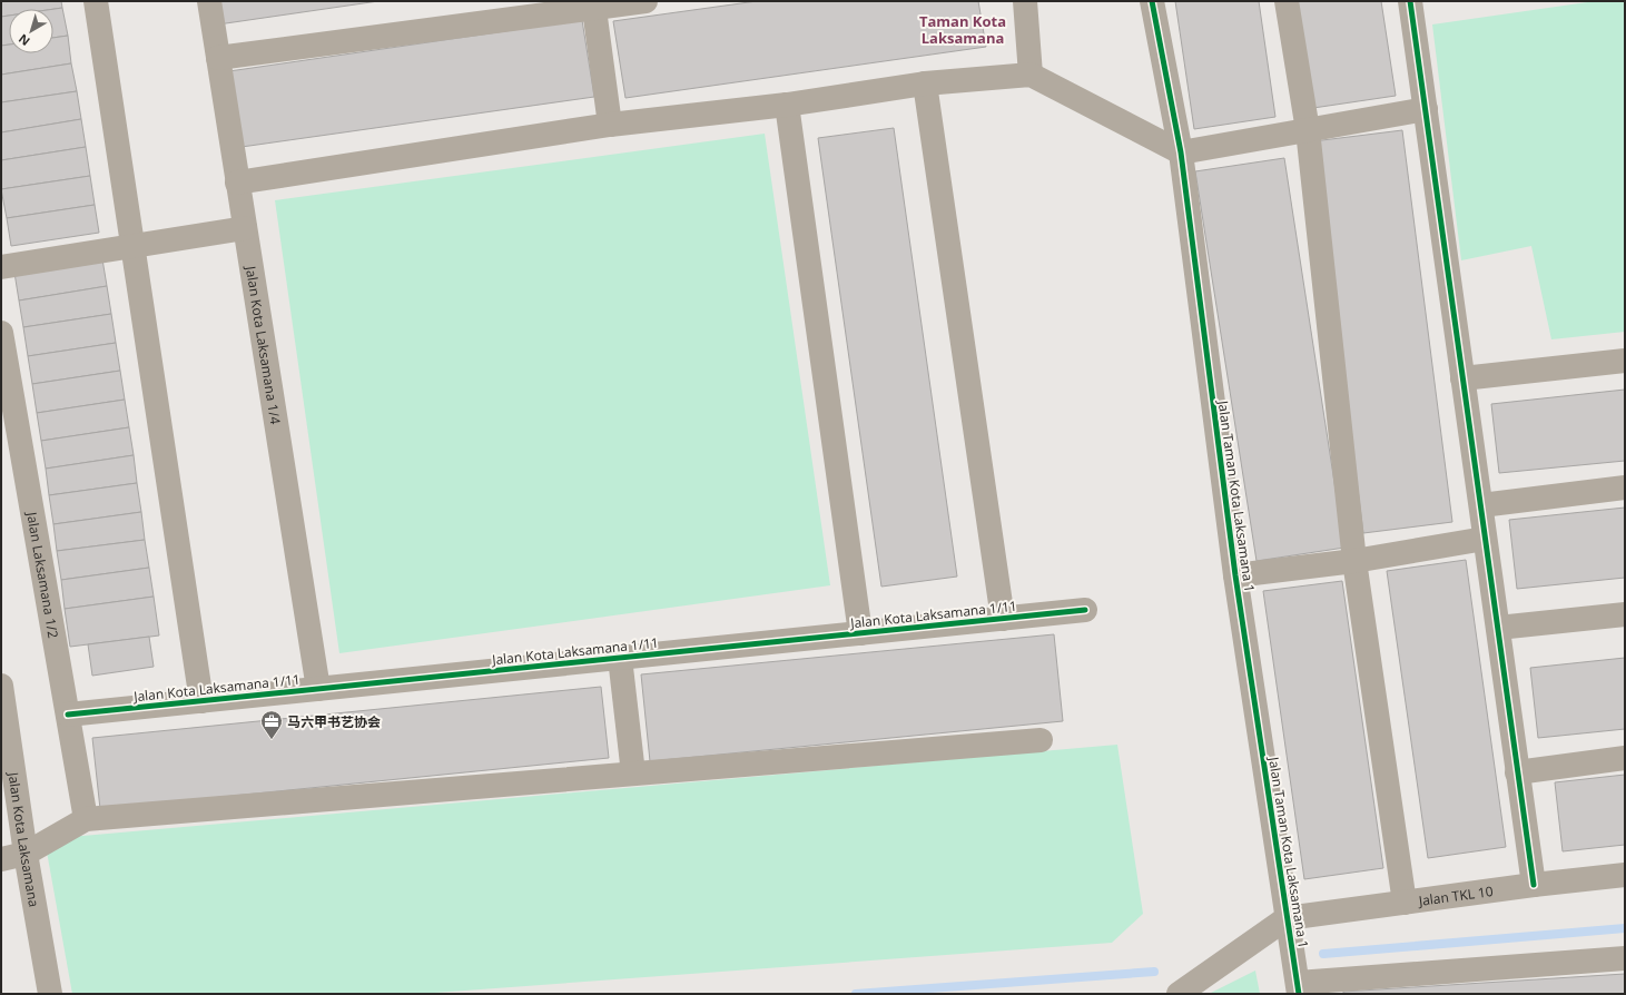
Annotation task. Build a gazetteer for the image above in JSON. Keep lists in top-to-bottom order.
{
  "streets": {
    "street": [
      "Jalan Kota Laksamana 1/4",
      "Jalan Taman Kota Laksamana 1",
      "Jalan Laksamana 1/2",
      "Jalan Kota Laksamana 1/11",
      "Jalan Kota Laksamana",
      "Jalan TKL 10"
    ]
  },
  "crossings": [
    ["Jalan Kota Laksamana 1/4", "Jalan Kota Laksamana 1/11"],
    ["Jalan Taman Kota Laksamana 1", "Jalan TKL 10"],
    ["Jalan Laksamana 1/2", "Jalan Kota Laksamana 1/11"]
  ],
  "districts": ["Taman Kota Laksamana"],
  "places": {
    "office": ["马六甲书艺协会"]
  },
  "north": "bottom left"
}
